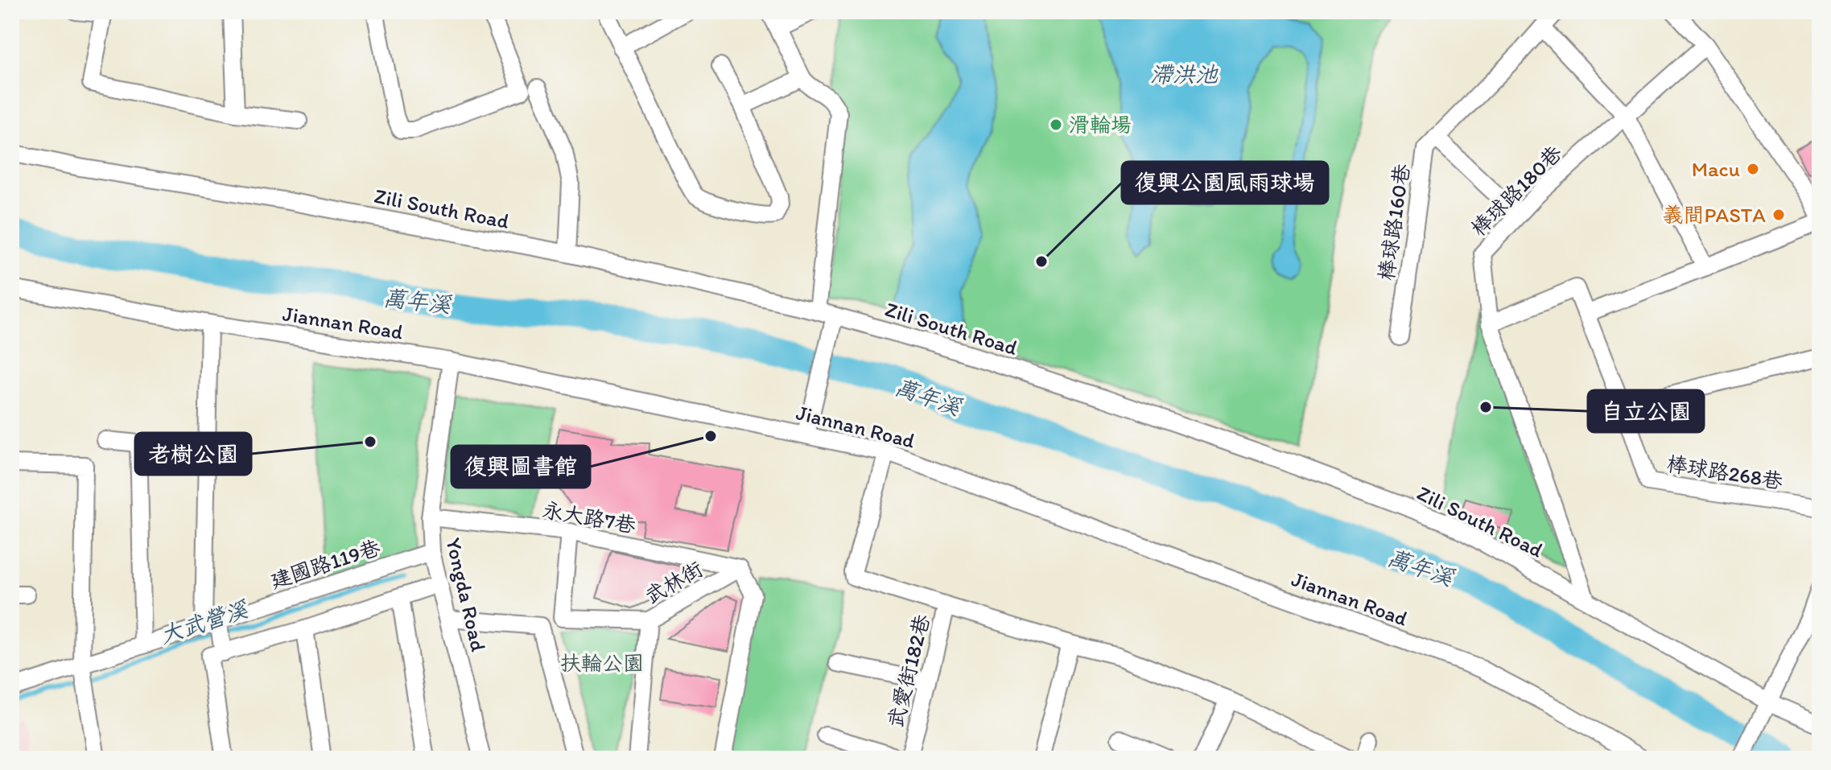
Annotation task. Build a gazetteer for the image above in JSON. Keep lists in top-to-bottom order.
{
  "streets": {
    "street": [
      "棒球路180巷",
      "Zili South Road",
      "棒球路160巷",
      "Jiannan Road",
      "棒球路268巷",
      "永大路7巷",
      "建國路119巷",
      "武林街",
      "Yongda Road",
      "武愛街182巷"
    ]
  },
  "crossings": [
    ["棒球路180巷", "Zili South Road"],
    ["棒球路180巷", "棒球路268巷"],
    ["Jiannan Road", "Yongda Road"],
    ["永大路7巷", "武林街"],
    ["永大路7巷", "Yongda Road"],
    ["建國路119巷", "Yongda Road"]
  ],
  "water": ["滯洪池", "萬年溪", "大武營溪"],
  "parks": ["扶輪公園"],
  "places": [
    "滑輪場",
    "Macu",
    "義間PASTA",
    "復興公園風雨球場",
    "自立公園",
    "復興圖書館",
    "老樹公園"
  ]
}
